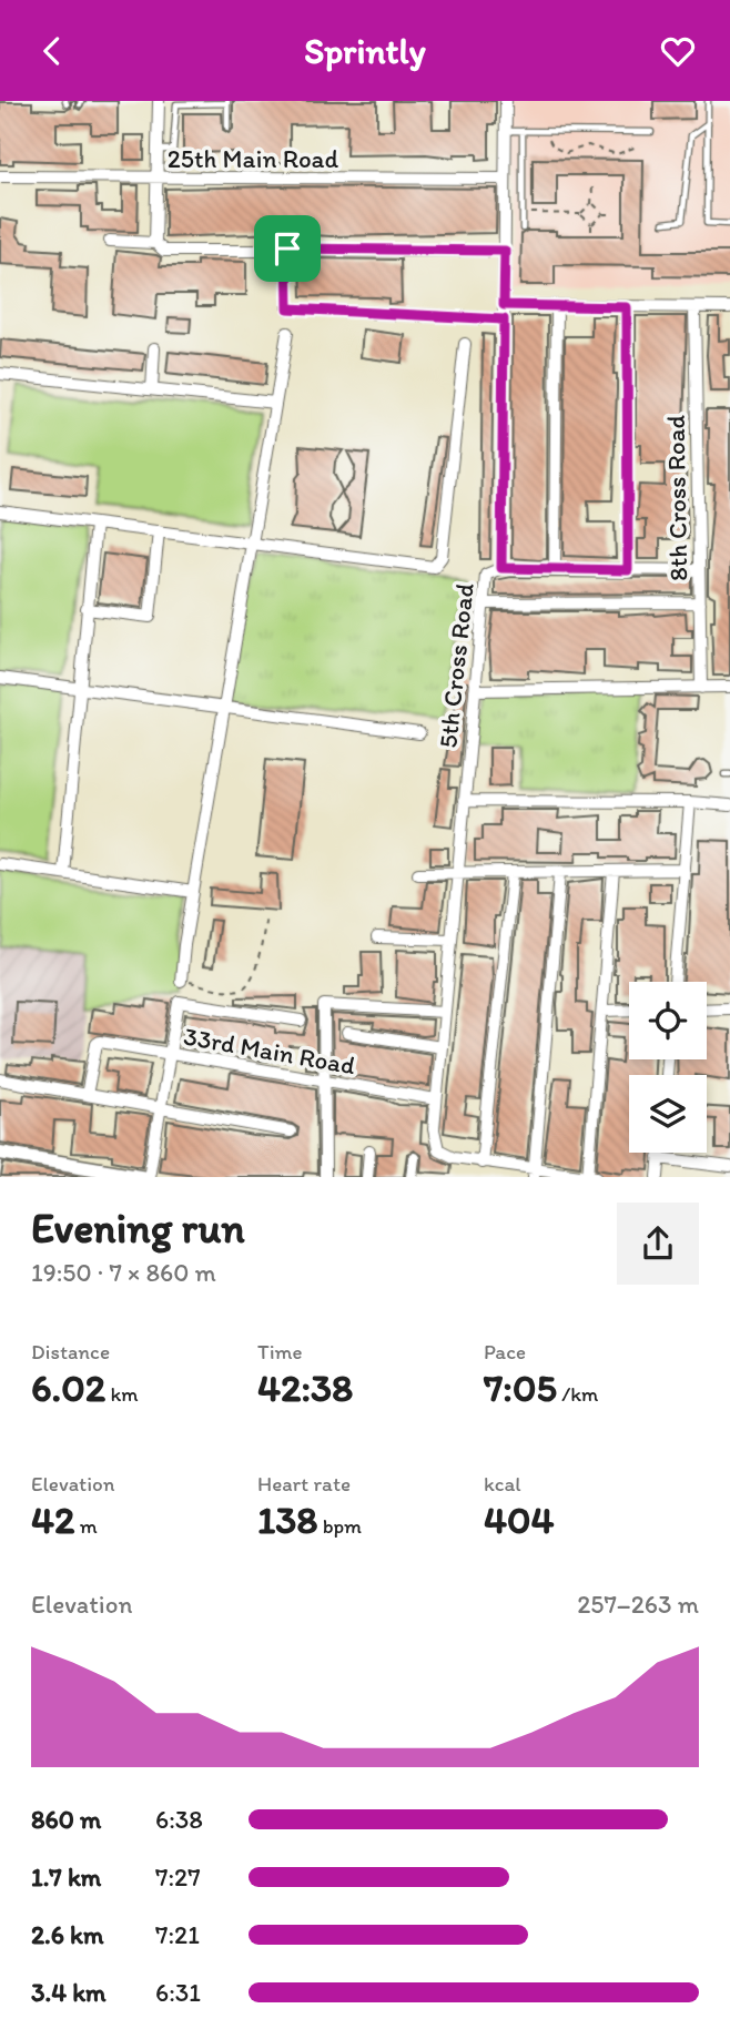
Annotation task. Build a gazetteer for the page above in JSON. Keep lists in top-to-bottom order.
{
  "streets": {
    "street": [
      "25th Main Road",
      "8th Cross Road",
      "5th Cross Road",
      "33rd Main Road"
    ]
  },
  "crossings": [
    ["25th Main Road", "5th Cross Road"],
    ["5th Cross Road", "33rd Main Road"]
  ],
  "page": {
    "header": "Sprintly",
    "heading": ["Evening run", "19:50 · 7 × 860 m"],
    "stats": [
      ["Distance", "6.02 km"],
      ["Time", "42:38"],
      ["Pace", "7:05 /km"],
      ["Elevation", "42 m"],
      ["Heart rate", "138 bpm"],
      ["kcal", "404"]
    ],
    "chart": ["Elevation", "257–263 m"],
    "list": [
      {
        "name": "860 m",
        "note": "6:38"
      },
      {
        "name": "1.7 km",
        "note": "7:27"
      },
      {
        "name": "2.6 km",
        "note": "7:21"
      },
      {
        "name": "3.4 km",
        "note": "6:31"
      }
    ]
  }
}
